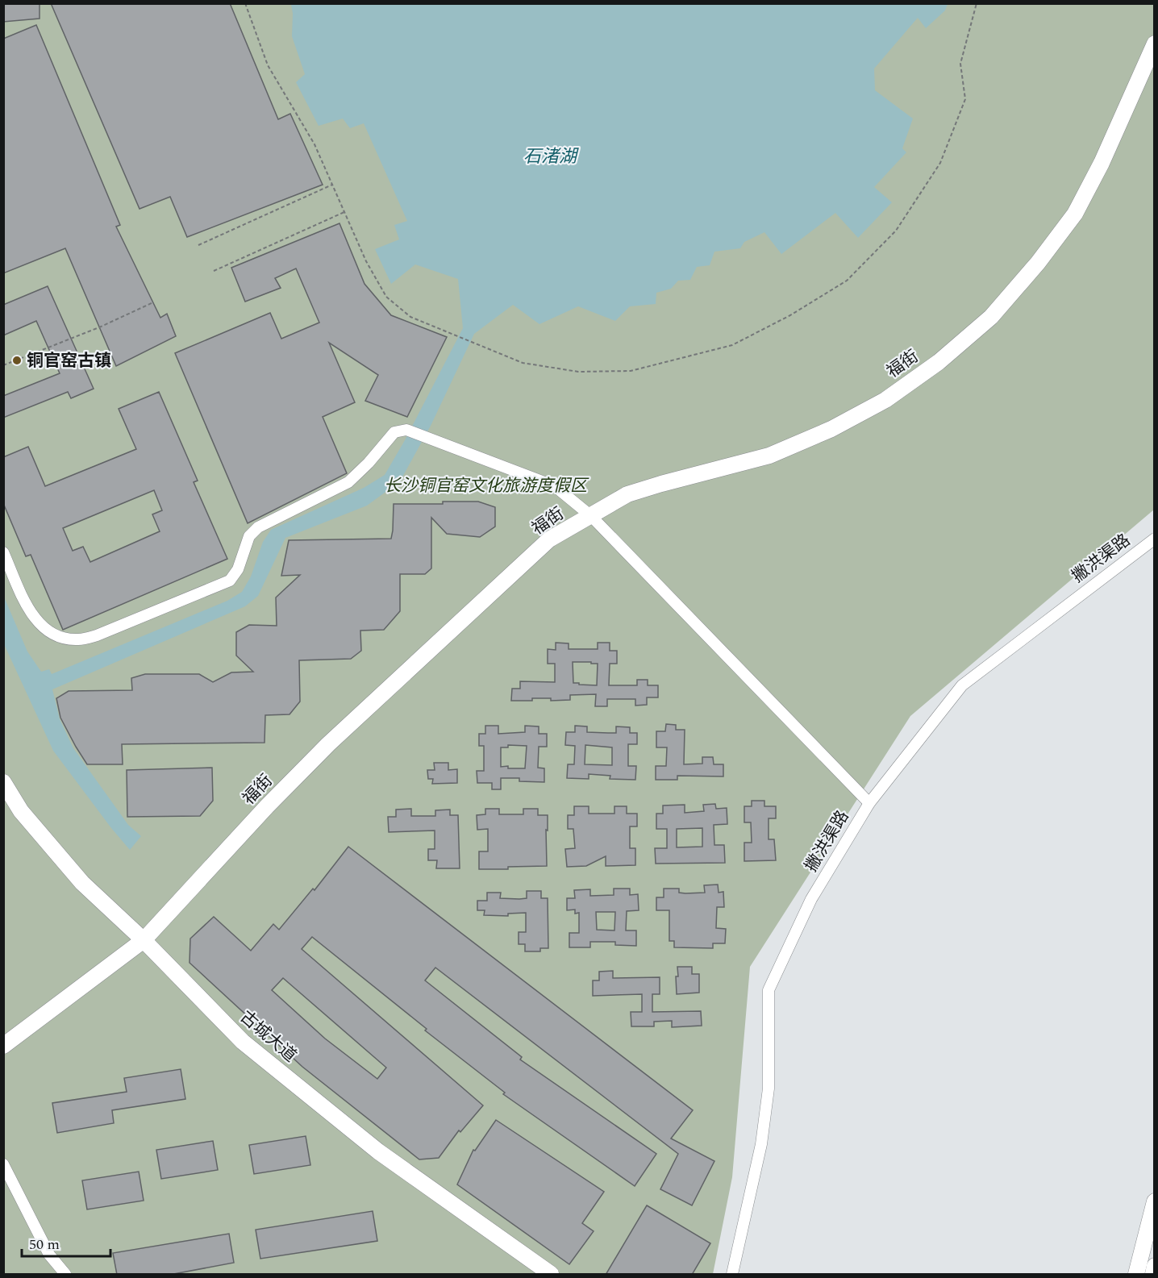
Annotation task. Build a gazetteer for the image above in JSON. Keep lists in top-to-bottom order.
{
  "streets": {
    "street": ["福街", "撇洪渠路", "古城大道"]
  },
  "crossings": [
    ["福街", "古城大道"]
  ],
  "water": ["石渚湖"],
  "parks": ["长沙铜官窑文化旅游度假区"],
  "places": ["铜官窑古镇"],
  "scale_bar": "50 m"
}
